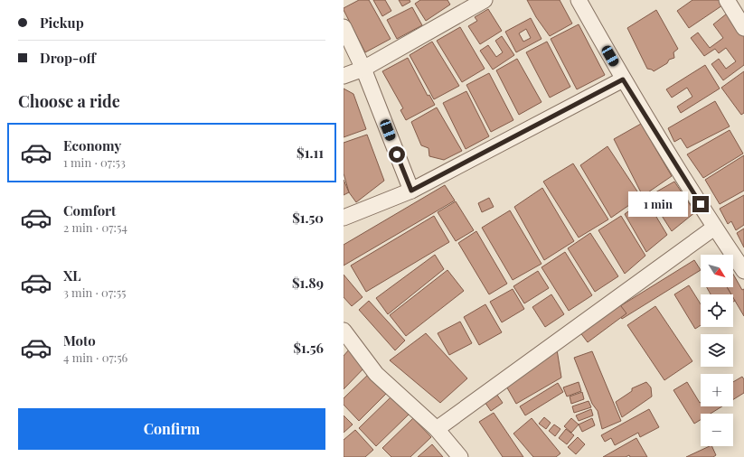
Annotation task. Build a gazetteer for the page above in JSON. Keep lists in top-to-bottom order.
{
  "north": "bottom right",
  "page": {
    "banner": ["Pickup", "Drop-off"],
    "heading": "Choose a ride",
    "list": [
      {
        "name": "Economy",
        "note": "1 min · 07:53",
        "value": "$1.11"
      },
      {
        "name": "Comfort",
        "note": "2 min · 07:54",
        "value": "$1.50"
      },
      {
        "name": "XL",
        "note": "3 min · 07:55",
        "value": "$1.89"
      },
      {
        "name": "Moto",
        "note": "4 min · 07:56",
        "value": "$1.56"
      }
    ],
    "bubble": "1 min",
    "map_buttons": ["+", "−"],
    "buttons": "Confirm"
  }
}
